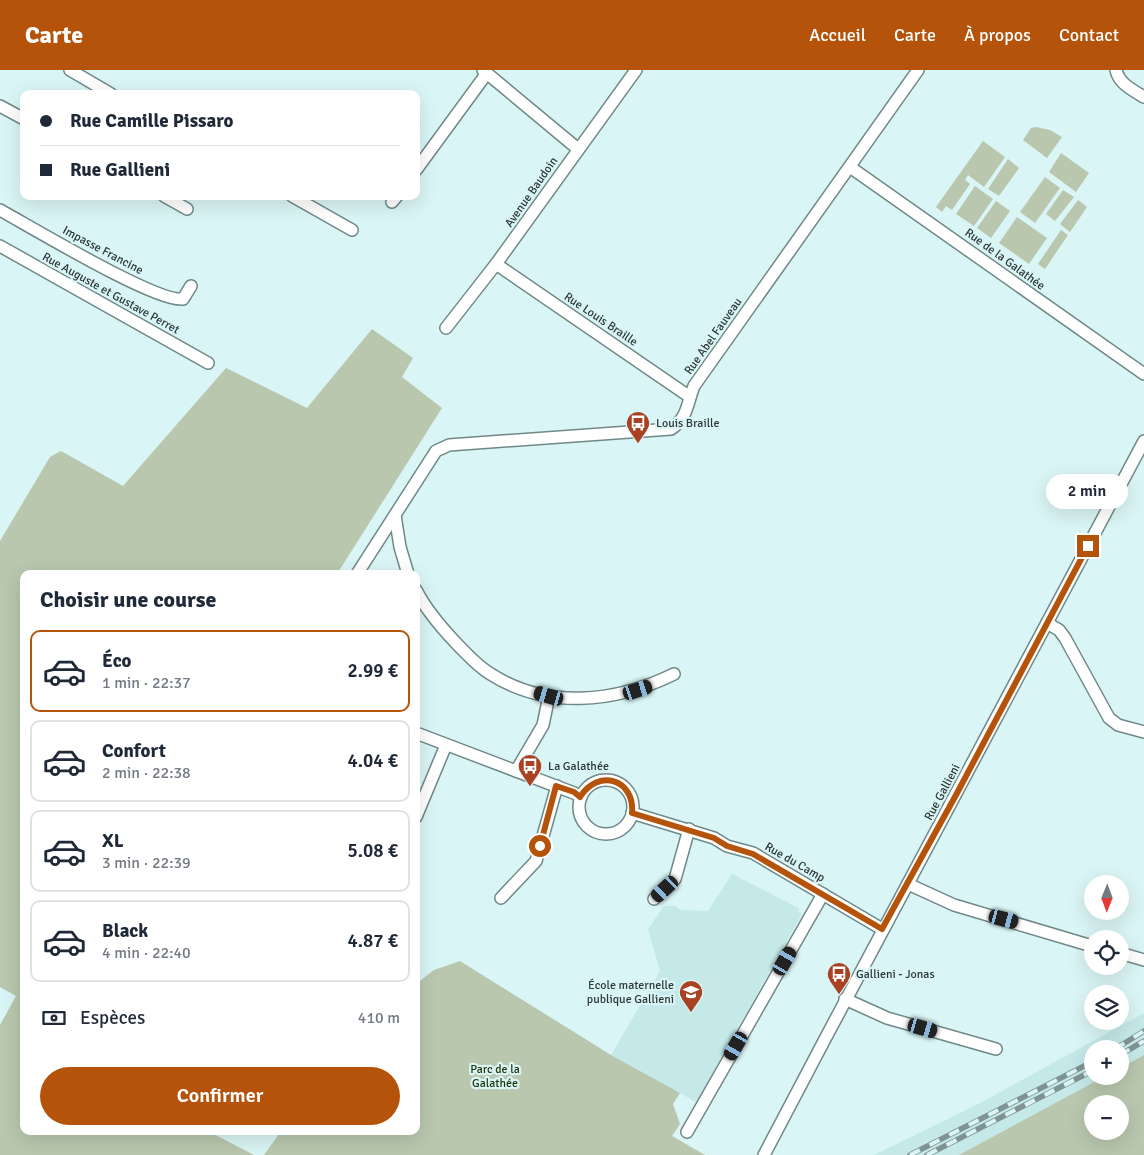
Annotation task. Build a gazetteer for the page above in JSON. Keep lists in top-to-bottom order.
{
  "streets": {
    "street": [
      "Avenue Baudoin",
      "Impasse Francine",
      "Rue de la Galathée",
      "Rue Auguste et Gustave Perret",
      "Rue Louis Braille",
      "Rue Abel Fauveau",
      "Rue Gallieni",
      "Rue du Camp"
    ]
  },
  "crossings": [
    ["Avenue Baudoin", "Rue Louis Braille"],
    ["Rue de la Galathée", "Rue Abel Fauveau"],
    ["Rue Louis Braille", "Rue Abel Fauveau"],
    ["Rue Gallieni", "Rue du Camp"]
  ],
  "parks": ["Parc de la Galathée"],
  "places": {
    "bus stop": ["Louis Braille", "La Galathée", "Gallieni - Jonas"],
    "school or university": ["École maternelle publique Gallieni"]
  },
  "north": "bottom",
  "page": {
    "header": "Carte",
    "nav": [
      "Accueil",
      "Carte",
      "À propos",
      "Contact"
    ],
    "banner": ["Rue Camille Pissaro", "Rue Gallieni"],
    "bubble": "2 min",
    "heading": "Choisir une course",
    "list": [
      {
        "name": "Éco",
        "note": "1 min · 22:37",
        "value": "2.99 €"
      },
      {
        "name": "Confort",
        "note": "2 min · 22:38",
        "value": "4.04 €"
      },
      {
        "name": "XL",
        "note": "3 min · 22:39",
        "value": "5.08 €"
      },
      {
        "name": "Black",
        "note": "4 min · 22:40",
        "value": "4.87 €"
      }
    ],
    "map_buttons": ["+", "−"],
    "pay": ["Espèces", "410 m"],
    "buttons": "Confirmer"
  }
}
